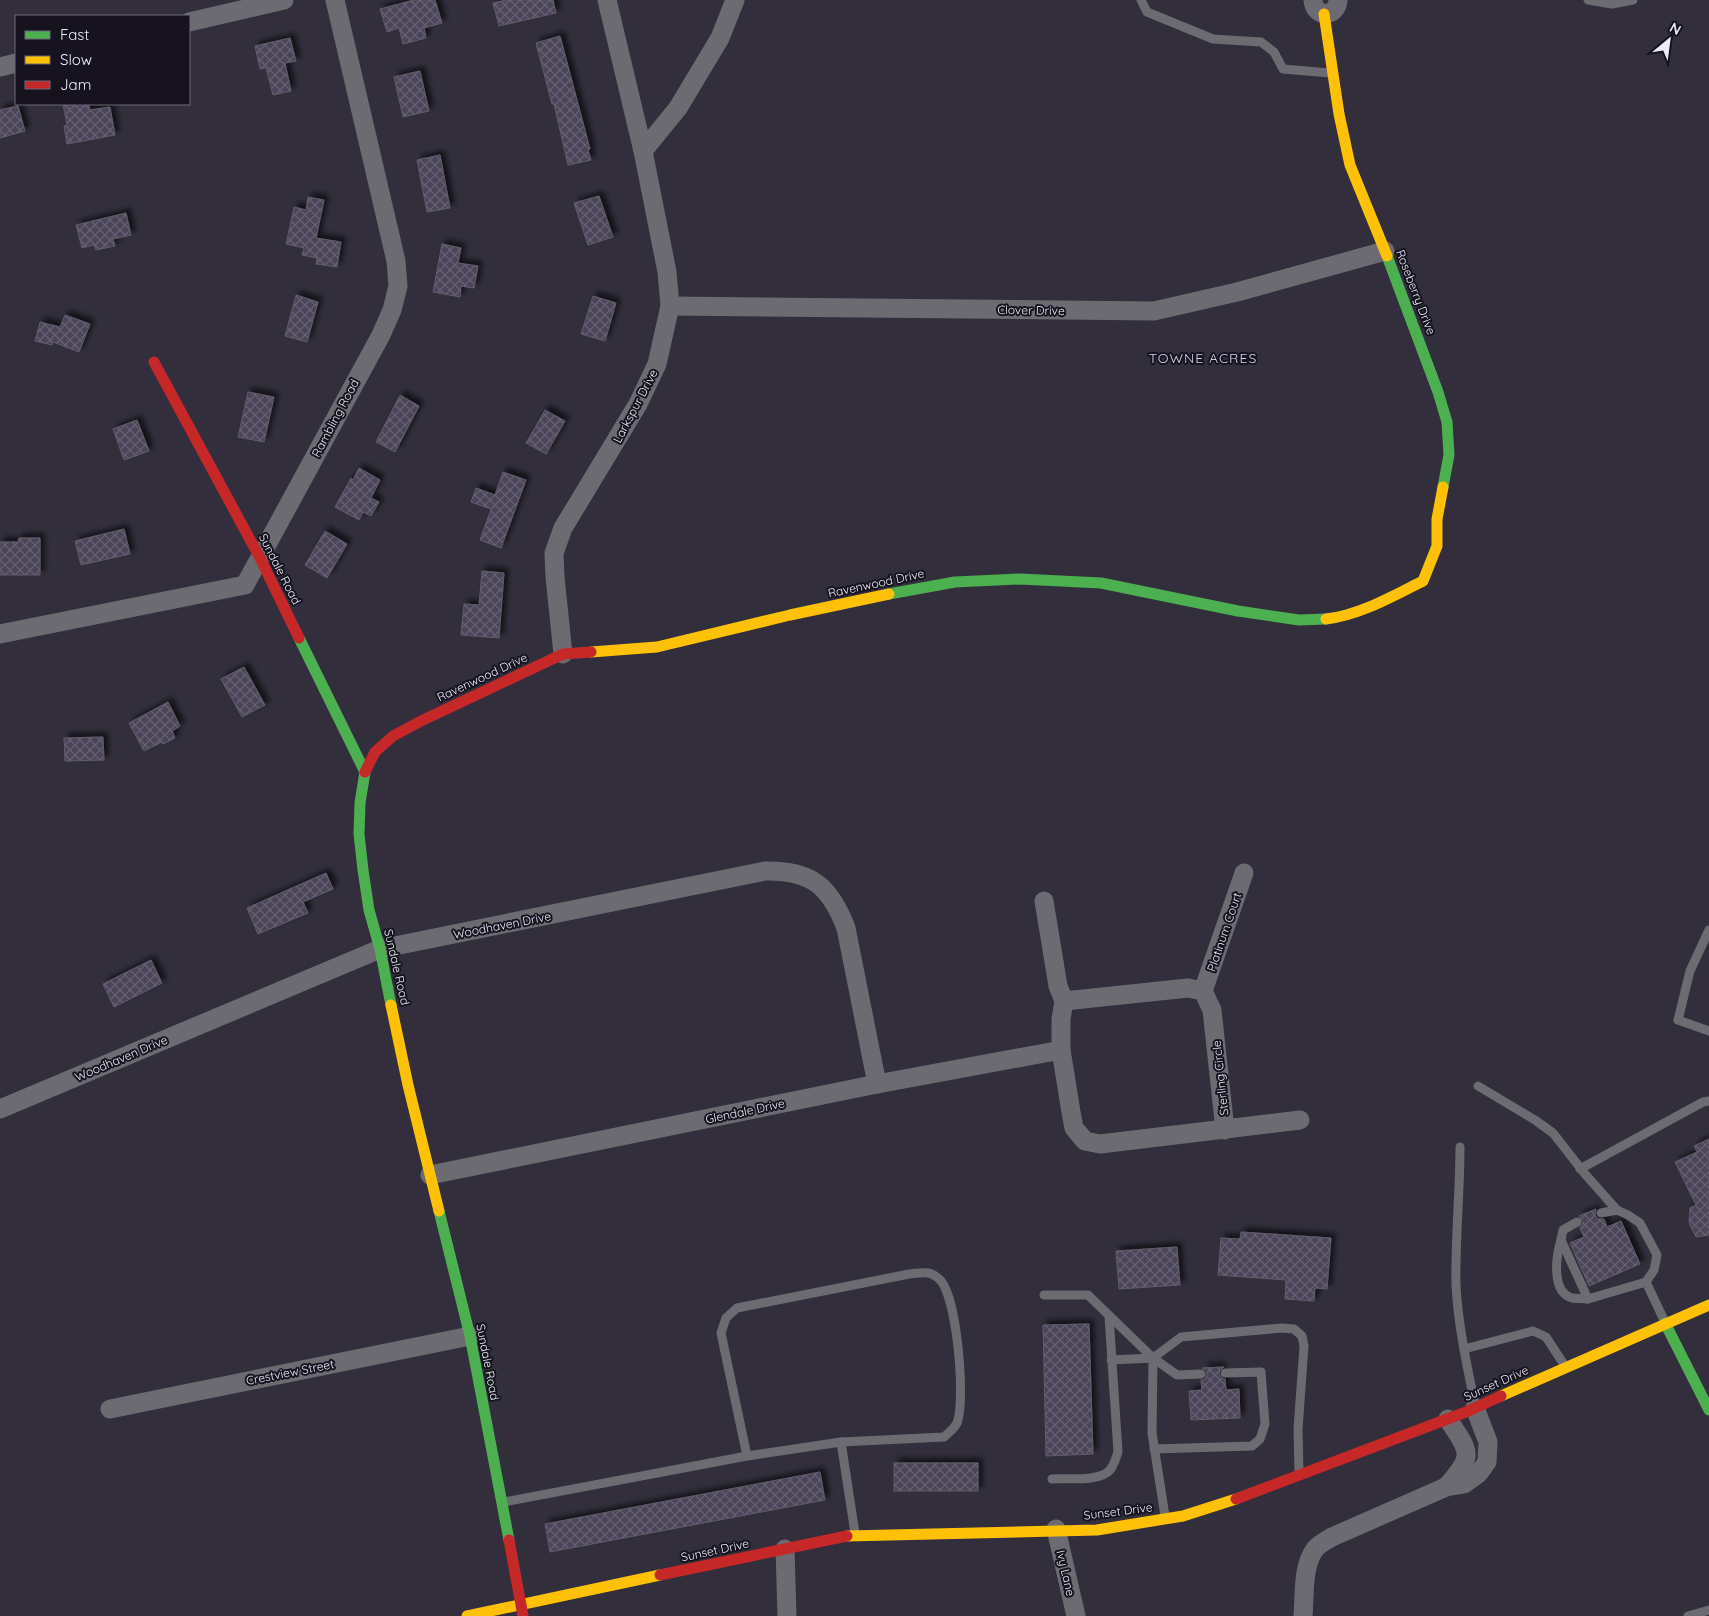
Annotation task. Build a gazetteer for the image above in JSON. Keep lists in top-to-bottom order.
{
  "streets": {
    "street": [
      "Roseberry Drive",
      "Clover Drive",
      "Larkspur Drive",
      "Rambling Road",
      "Sundale Road",
      "Ravenwood Drive",
      "Woodhaven Drive",
      "Platinum Court",
      "Sterling Circle",
      "Glendale Drive",
      "Crestview Street",
      "Sunset Drive",
      "Ivy Lane"
    ]
  },
  "crossings": [
    ["Roseberry Drive", "Clover Drive"],
    ["Roseberry Drive", "Ravenwood Drive"],
    ["Clover Drive", "Larkspur Drive"],
    ["Larkspur Drive", "Ravenwood Drive"],
    ["Rambling Road", "Sundale Road"],
    ["Sundale Road", "Ravenwood Drive"],
    ["Sundale Road", "Woodhaven Drive"],
    ["Sundale Road", "Glendale Drive"],
    ["Sundale Road", "Crestview Street"],
    ["Sundale Road", "Sunset Drive"],
    ["Woodhaven Drive", "Glendale Drive"],
    ["Platinum Court", "Sterling Circle"],
    ["Sterling Circle", "Glendale Drive"],
    ["Sunset Drive", "Ivy Lane"]
  ],
  "districts": ["TOWNE ACRES"],
  "legend": ["Fast", "Slow", "Jam"],
  "north": "top right"
}
